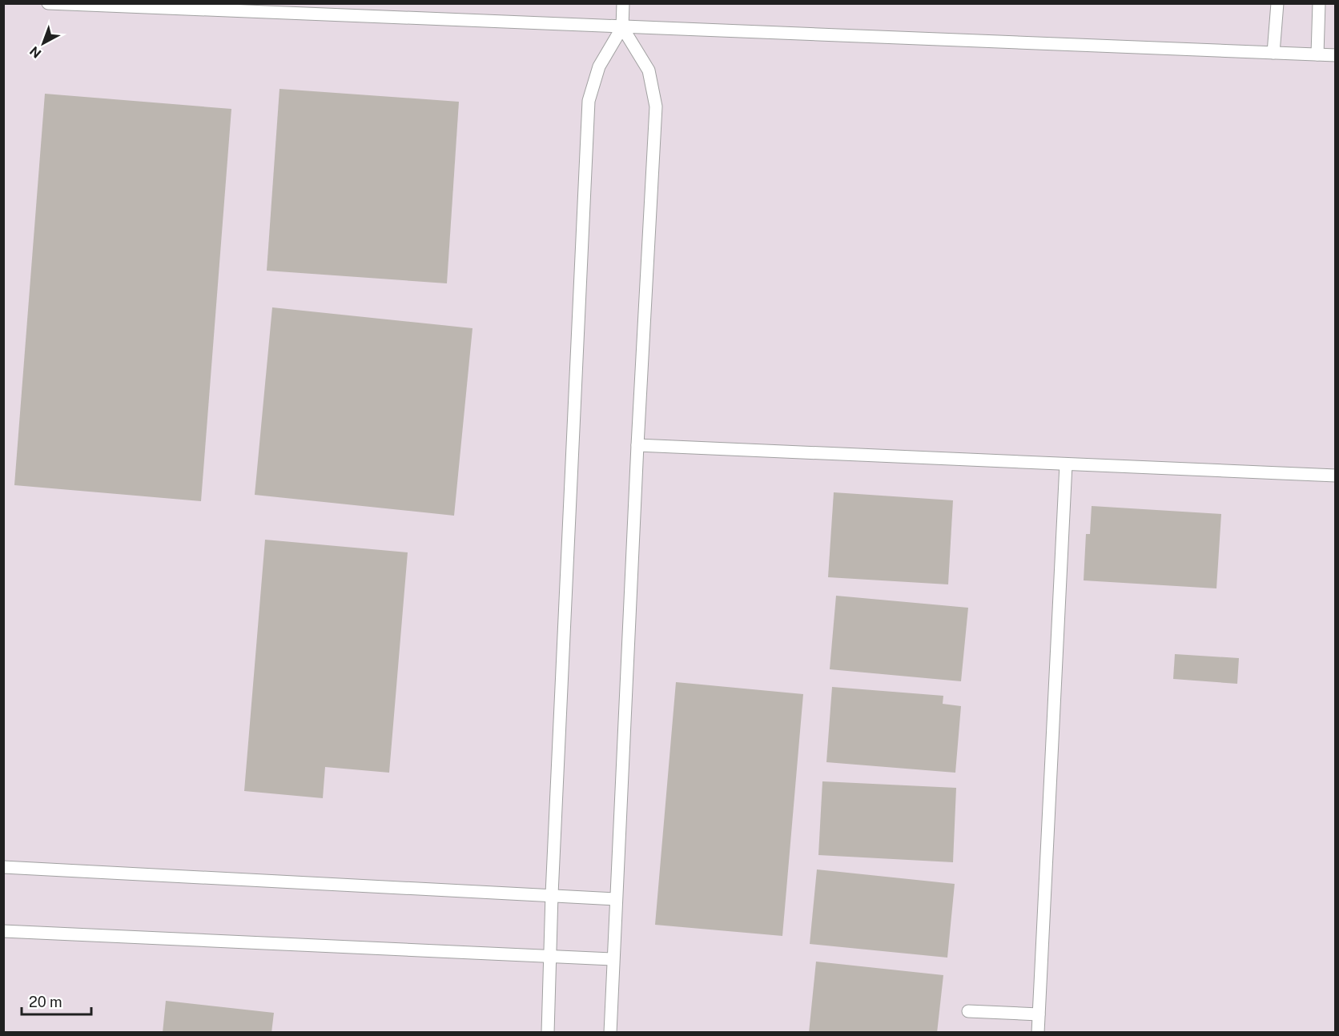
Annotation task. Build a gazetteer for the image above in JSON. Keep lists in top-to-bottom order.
{
  "scale_bar": "20 m",
  "north": "bottom left"
}
